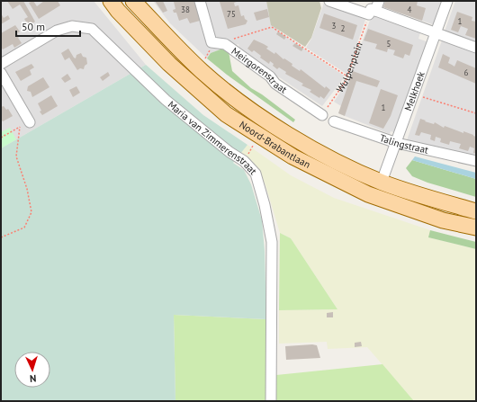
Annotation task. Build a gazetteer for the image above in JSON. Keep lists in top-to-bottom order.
{
  "streets": {
    "main road": ["Noord-Brabantlaan"],
    "street": [
      "Meirgorenstraat",
      "Melkhoek",
      "Maria van Zimmerenstraat",
      "Talingstraat"
    ],
    "path": ["Wulpenplein"]
  },
  "crossings": [
    ["Wulpenplein", "Meirgorenstraat"],
    ["Melkhoek", "Talingstraat"],
    ["Melkhoek", "Noord-Brabantlaan"]
  ],
  "house_numbers": [
    "38",
    "4",
    "75",
    "1",
    "3",
    "2",
    "5",
    "6",
    "1"
  ],
  "scale_bar": "50 m",
  "north": "bottom"
}
